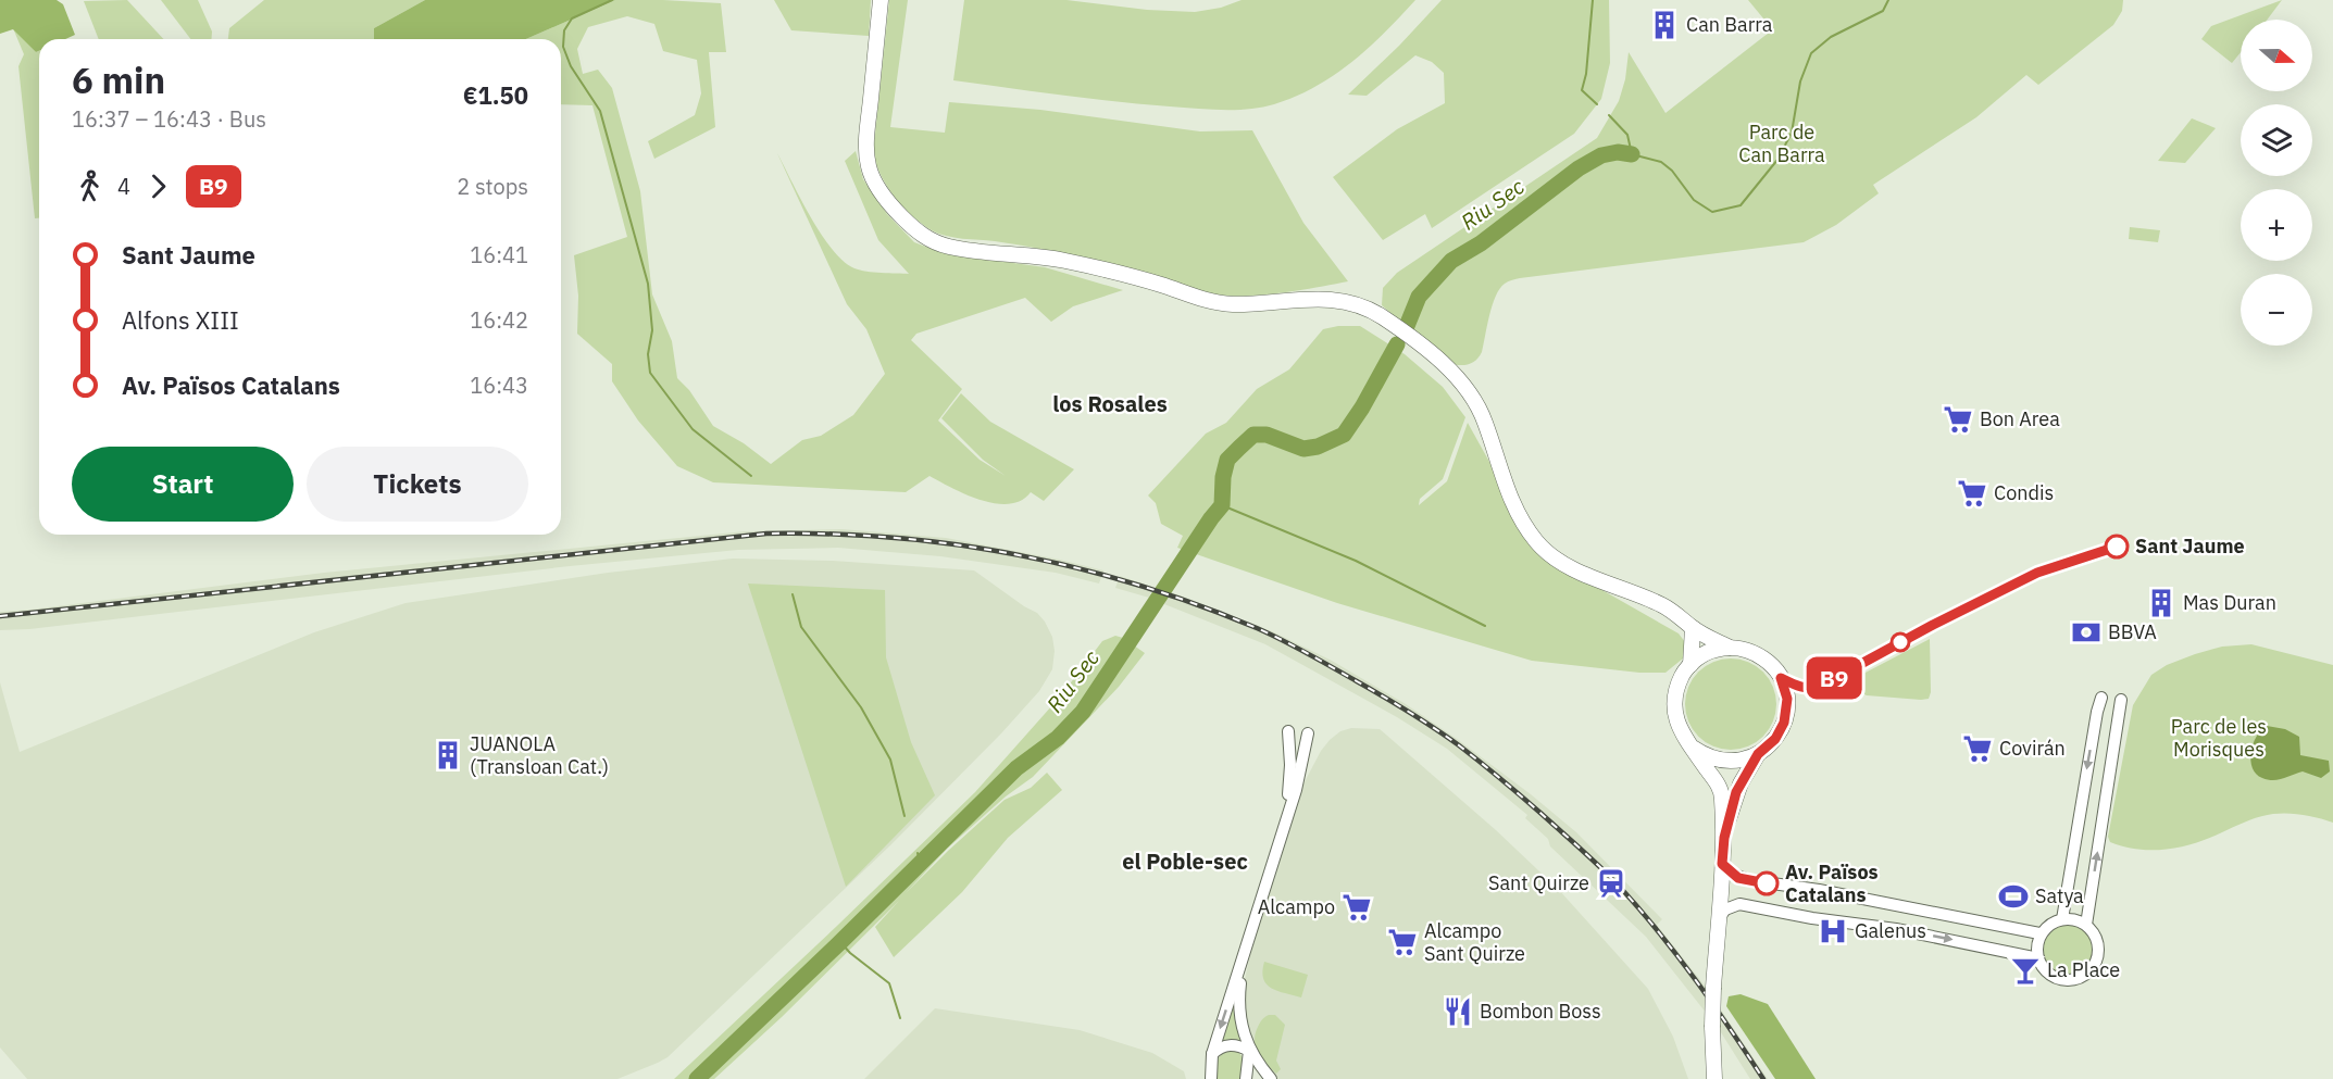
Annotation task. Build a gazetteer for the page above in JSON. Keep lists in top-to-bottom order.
{
  "districts": ["los Rosales", "el Poble-sec"],
  "water": ["Riu Sec"],
  "parks": ["Parc de Can Barra", "Parc de les Morisques"],
  "places": {
    "building": ["Can Barra", "Mas Duran", "JUANOLA (Transloan Cat.)"],
    "supermarket": [
      "Bon Area",
      "Condis",
      "Covirán",
      "Alcampo",
      "Alcampo Sant Quirze"
    ],
    "other": ["Sant Jaume", "Av. Països Catalans"],
    "bank": ["BBVA"],
    "station": ["Sant Quirze"],
    "sports": ["Satya"],
    "hospital": ["Galenus"],
    "bar": ["La Place"],
    "restaurant": ["Bombon Boss"]
  },
  "lines": ["bus line B9"],
  "north": "right",
  "page": {
    "on_map": "B9",
    "map_buttons": ["+", "−"],
    "heading": ["6 min", "16:37 – 16:43 · Bus", "€1.50"],
    "legs": ["4", "B9", "2 stops"],
    "list": [
      {
        "name": "Sant Jaume",
        "value": "16:41"
      },
      {
        "name": "Alfons XIII",
        "value": "16:42"
      },
      {
        "name": "Av. Països Catalans",
        "value": "16:43"
      }
    ],
    "buttons": ["Start", "Tickets"]
  }
}
